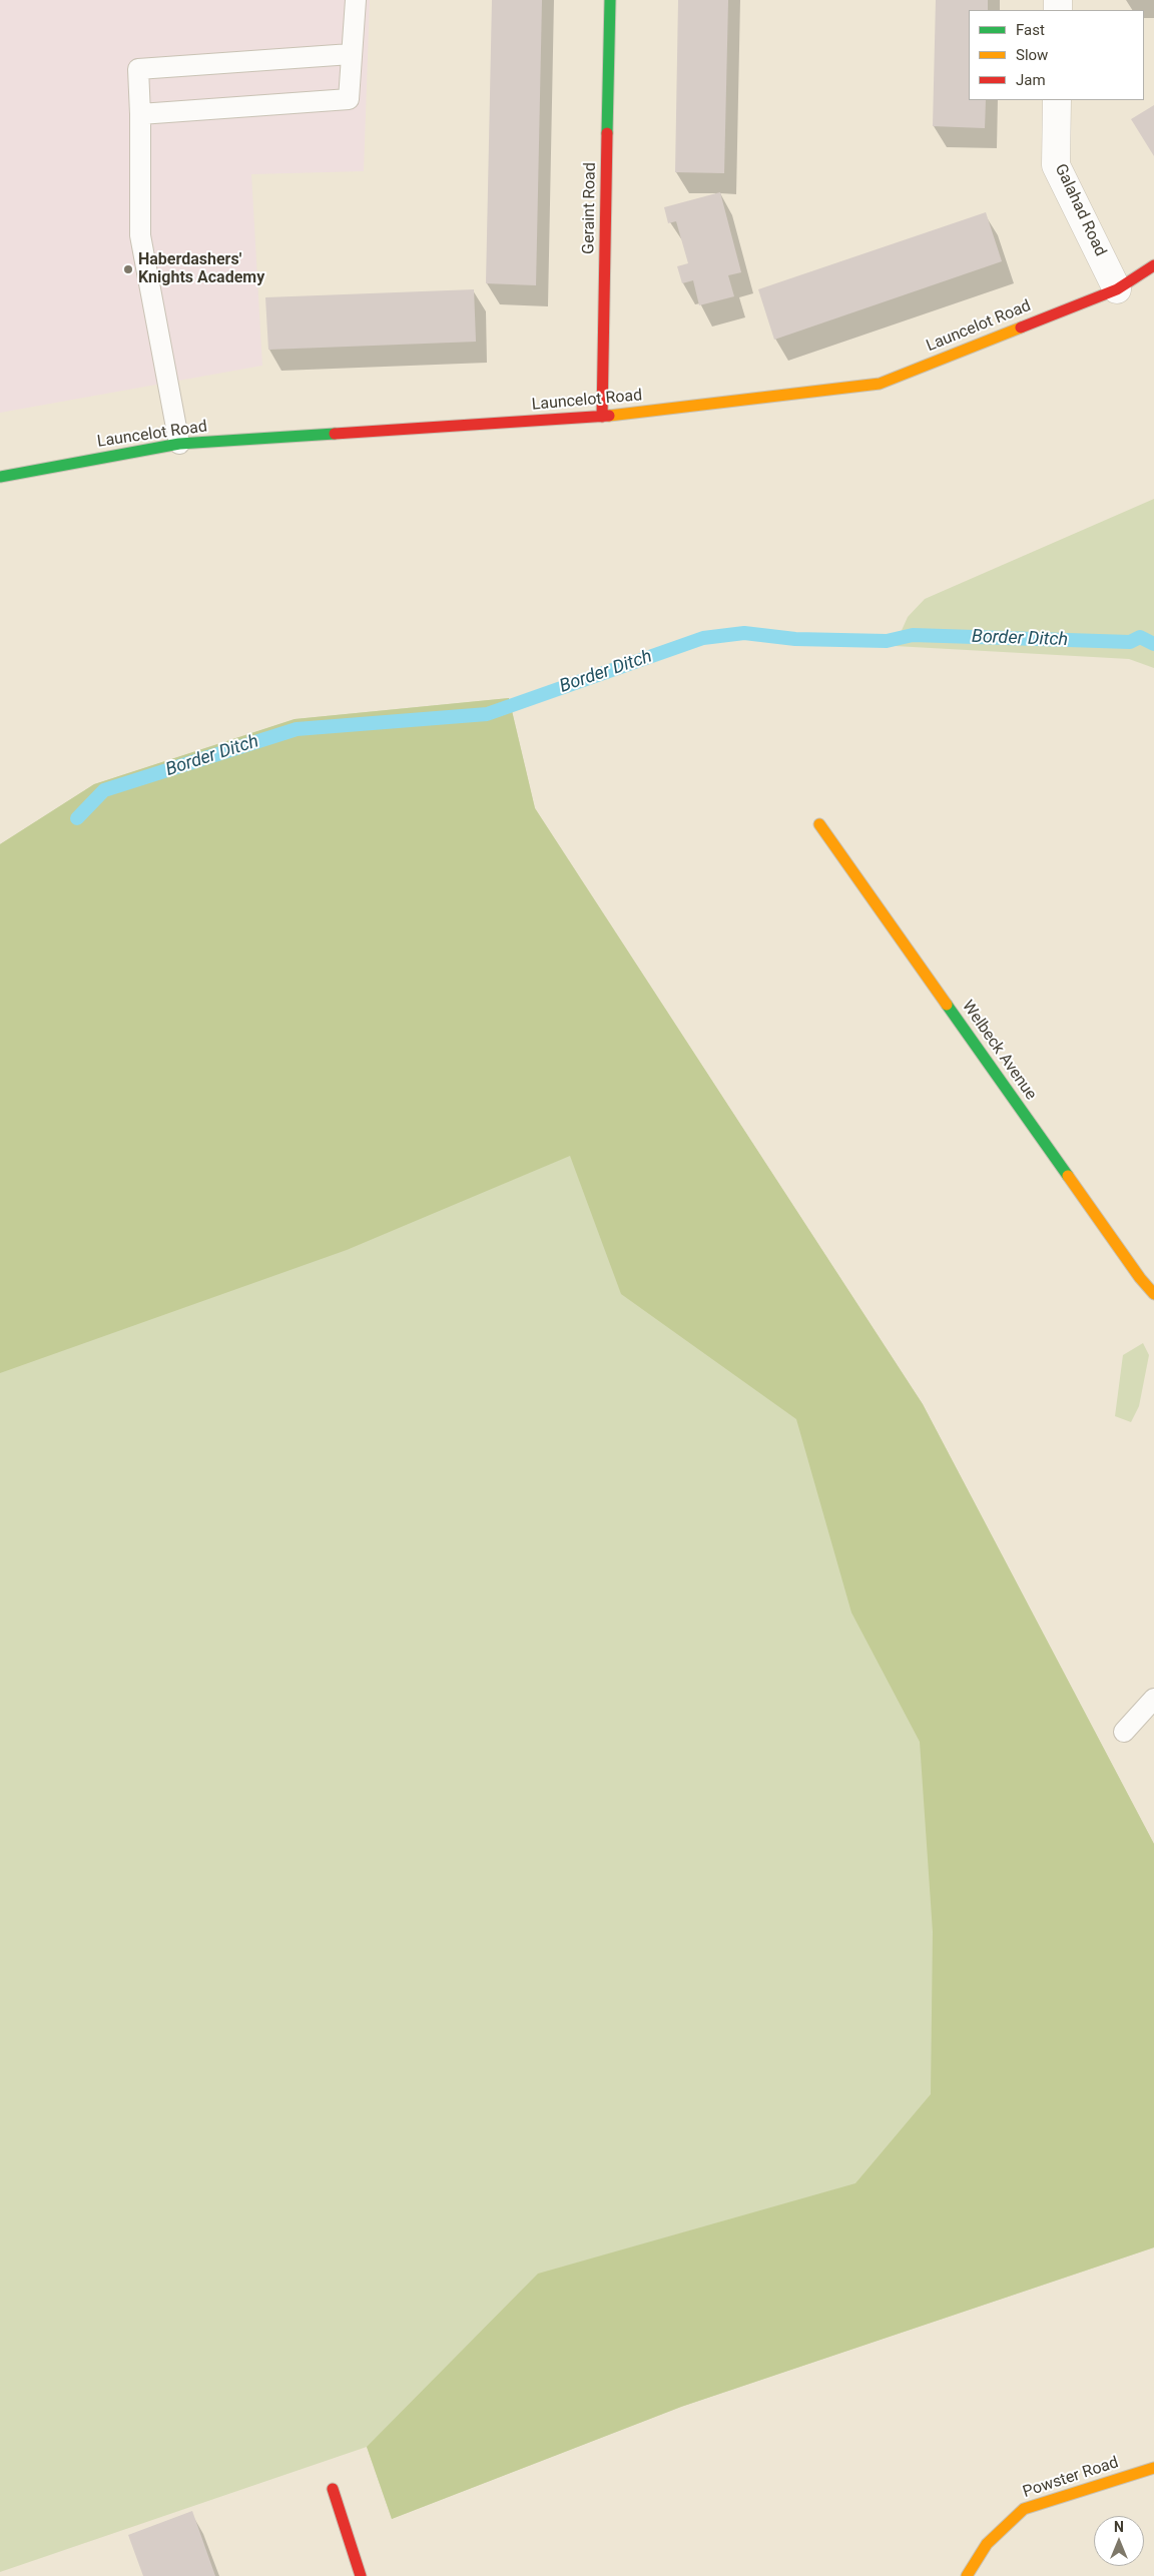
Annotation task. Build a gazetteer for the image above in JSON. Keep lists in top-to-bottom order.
{
  "streets": {
    "street": [
      "Geraint Road",
      "Galahad Road",
      "Launcelot Road",
      "Welbeck Avenue",
      "Powster Road"
    ]
  },
  "crossings": [
    ["Geraint Road", "Launcelot Road"],
    ["Galahad Road", "Launcelot Road"]
  ],
  "water": ["Border Ditch"],
  "places": ["Haberdashers' Knights Academy"],
  "legend": ["Fast", "Slow", "Jam"],
  "north": "top"
}
